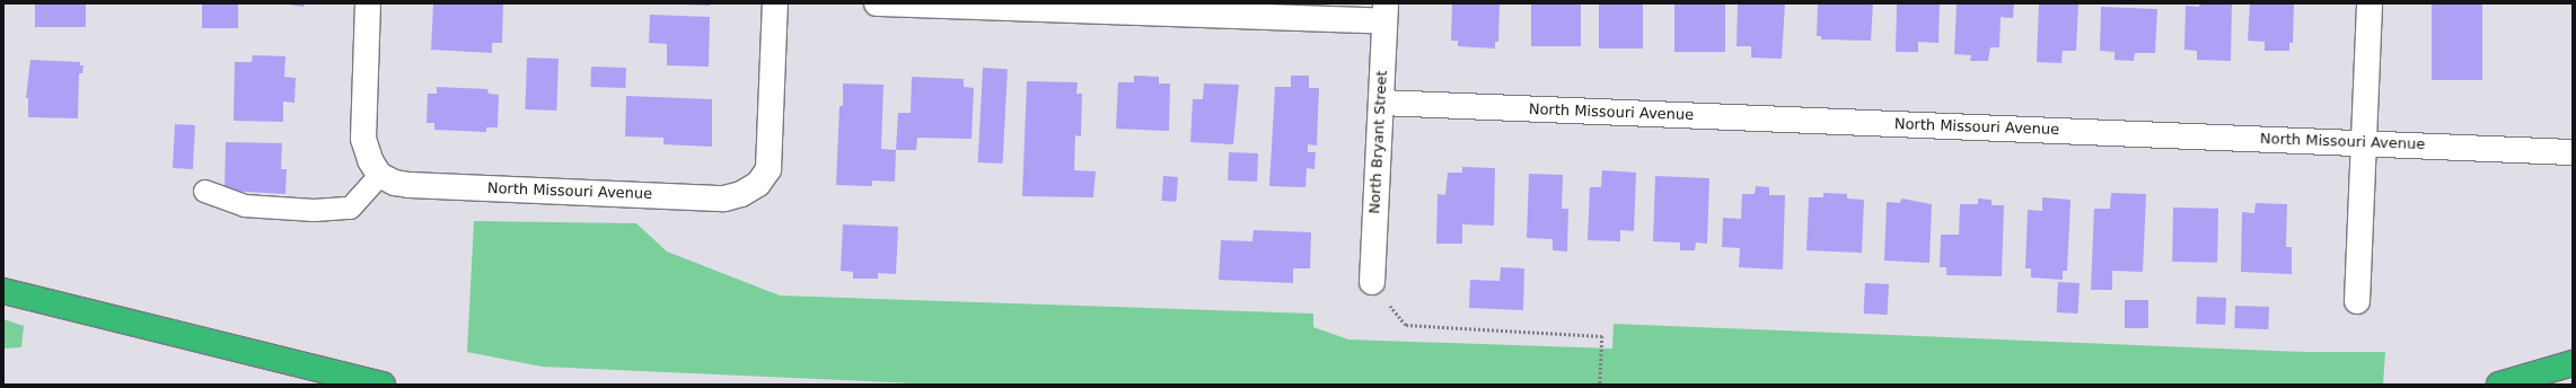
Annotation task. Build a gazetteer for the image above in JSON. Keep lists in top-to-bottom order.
{
  "streets": {
    "street": ["North Missouri Avenue", "North Bryant Street"]
  },
  "crossings": [
    ["North Missouri Avenue", "North Bryant Street"]
  ]
}
